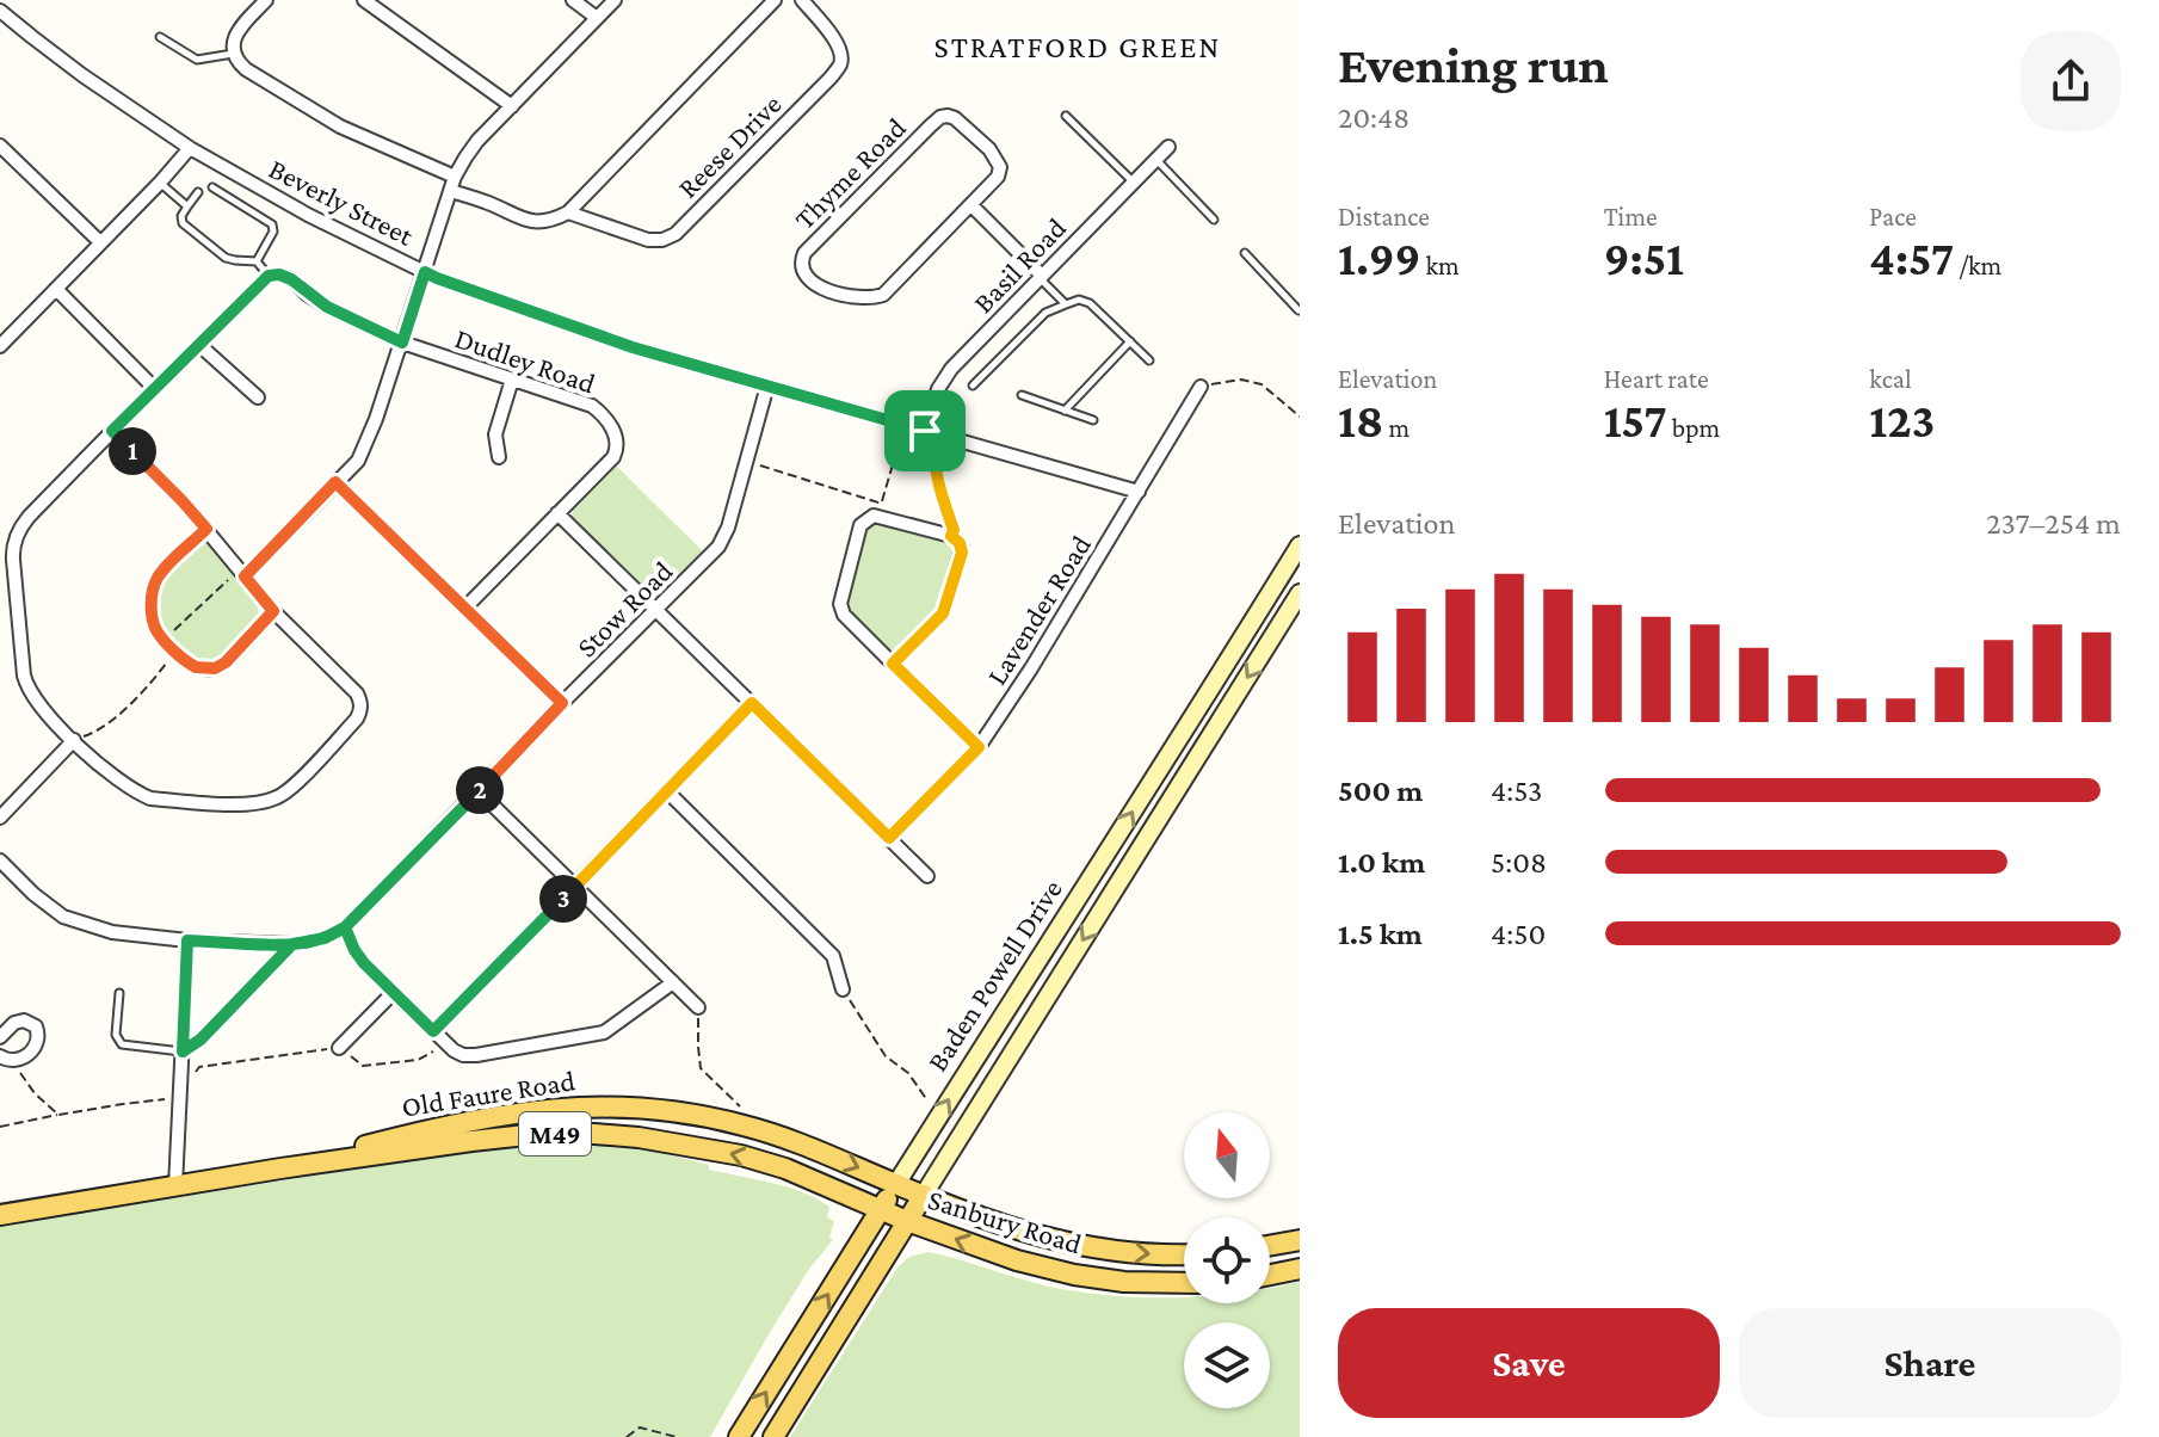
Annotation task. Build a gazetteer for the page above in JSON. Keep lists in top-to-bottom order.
{
  "streets": {
    "main road": [
      "Baden Powell Drive",
      "Old Faure Road",
      "M49",
      "Sanbury Road"
    ],
    "street": [
      "Reese Drive",
      "Thyme Road",
      "Beverly Street",
      "Basil Road",
      "Dudley Road",
      "Stow Road",
      "Lavender Road"
    ]
  },
  "crossings": [
    ["Beverly Street", "Basil Road"],
    ["Beverly Street", "Stow Road"],
    ["Beverly Street", "Lavender Road"],
    ["Baden Powell Drive", "Old Faure Road"],
    ["Baden Powell Drive", "Sanbury Road"],
    ["Old Faure Road", "Sanbury Road"]
  ],
  "districts": ["STRATFORD GREEN"],
  "north": "top",
  "page": {
    "heading": ["Evening run", "20:48"],
    "stats": [
      ["Distance", "1.99 km"],
      ["Time", "9:51"],
      ["Pace", "4:57 /km"],
      ["Elevation", "18 m"],
      ["Heart rate", "157 bpm"],
      ["kcal", "123"]
    ],
    "pins": ["1", "2", "3"],
    "chart": ["Elevation", "237–254 m"],
    "list": [
      {
        "name": "500 m",
        "note": "4:53"
      },
      {
        "name": "1.0 km",
        "note": "5:08"
      },
      {
        "name": "1.5 km",
        "note": "4:50"
      }
    ],
    "buttons": ["Save", "Share"]
  }
}
